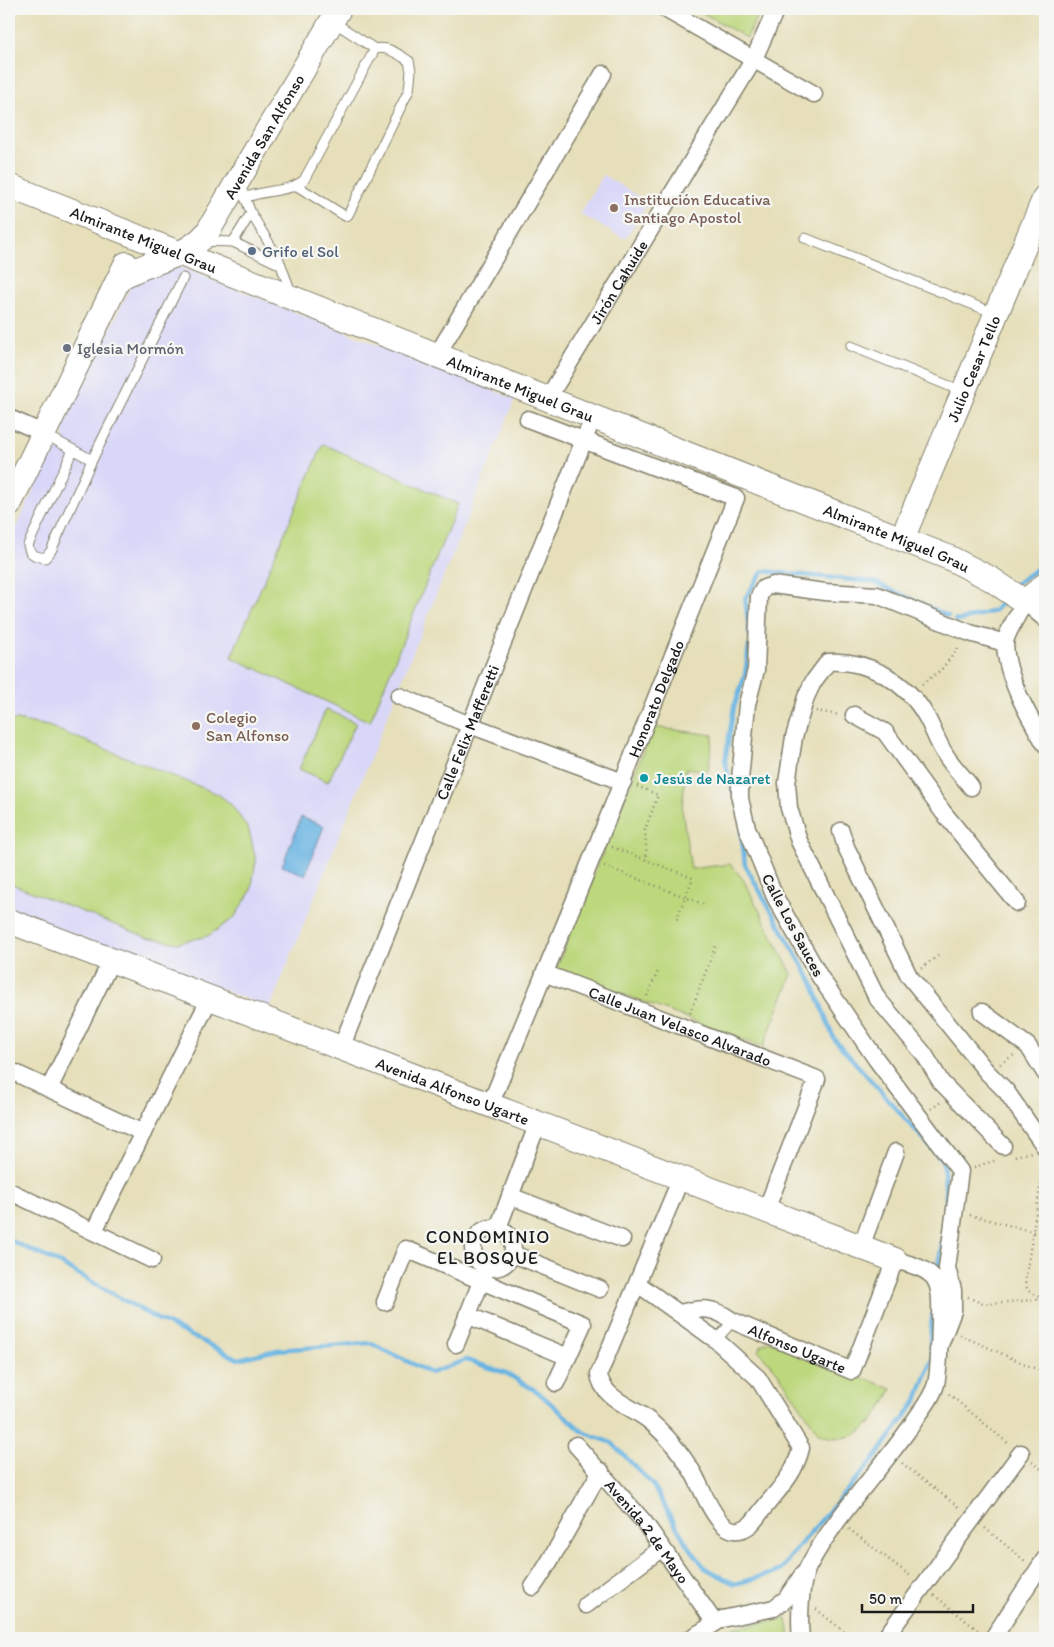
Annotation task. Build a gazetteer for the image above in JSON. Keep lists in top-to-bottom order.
{
  "streets": {
    "street": [
      "Avenida San Alfonso",
      "Almirante Miguel Grau",
      "Jirón Cahuide",
      "Julio Cesar Tello",
      "Honorato Delgado",
      "Calle Felix Mafferetti",
      "Calle Los Sauces",
      "Calle Juan Velasco Alvarado",
      "Avenida Alfonso Ugarte",
      "Alfonso Ugarte",
      "Avenida 2 de Mayo"
    ]
  },
  "crossings": [
    ["Avenida San Alfonso", "Almirante Miguel Grau"],
    ["Almirante Miguel Grau", "Jirón Cahuide"],
    ["Almirante Miguel Grau", "Julio Cesar Tello"],
    ["Almirante Miguel Grau", "Calle Felix Mafferetti"],
    ["Honorato Delgado", "Calle Felix Mafferetti"],
    ["Honorato Delgado", "Calle Juan Velasco Alvarado"],
    ["Honorato Delgado", "Avenida Alfonso Ugarte"],
    ["Calle Felix Mafferetti", "Avenida Alfonso Ugarte"],
    ["Calle Juan Velasco Alvarado", "Avenida Alfonso Ugarte"],
    ["Avenida Alfonso Ugarte", "Alfonso Ugarte"]
  ],
  "districts": ["CONDOMINIO EL BOSQUE"],
  "places": [
    "Institución Educativa Santiago Apostol",
    "Grifo el Sol",
    "Iglesia Mormón",
    "Colegio San Alfonso",
    "Jesús de Nazaret"
  ],
  "scale_bar": "50 m"
}
